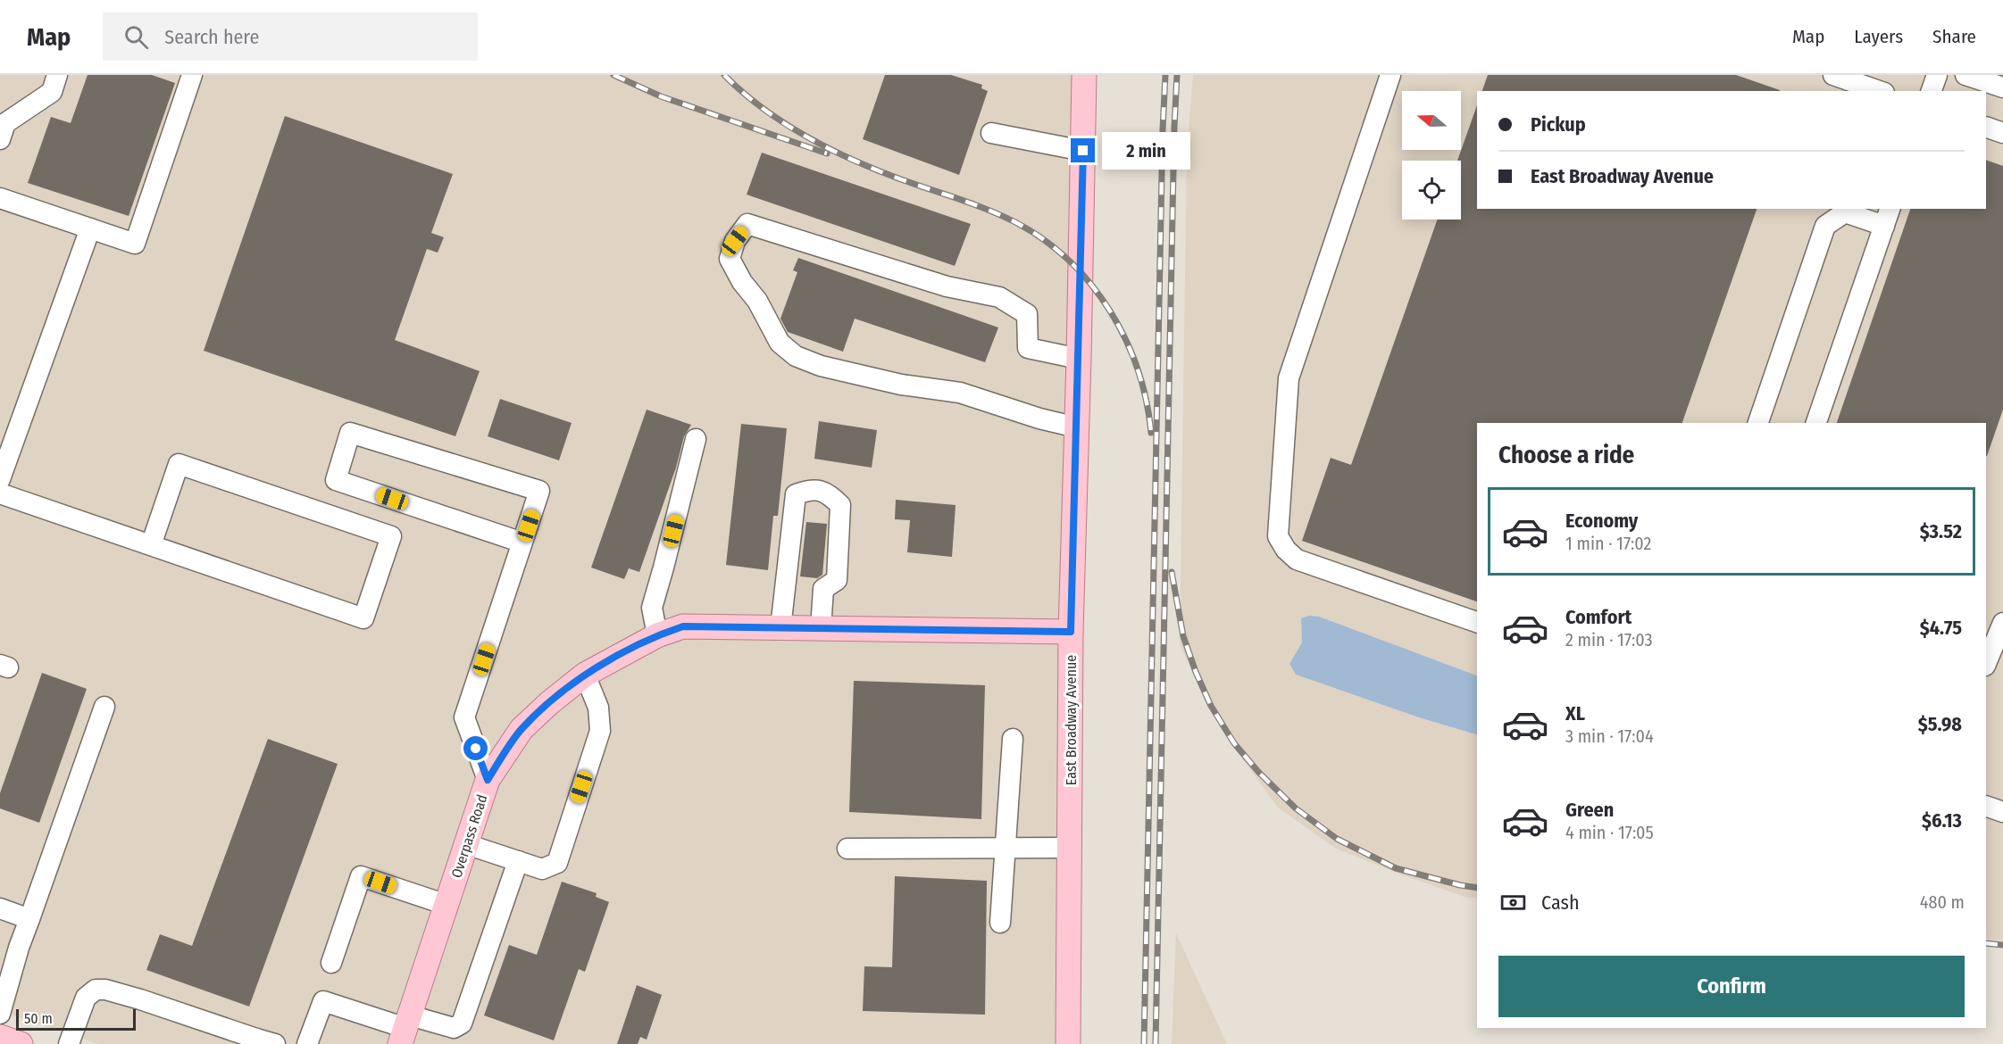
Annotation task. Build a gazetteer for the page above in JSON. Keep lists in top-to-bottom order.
{
  "streets": {
    "main road": ["East Broadway Avenue", "Overpass Road"]
  },
  "crossings": [
    ["East Broadway Avenue", "Overpass Road"]
  ],
  "scale_bar": "50 m",
  "north": "left",
  "page": {
    "header": "Map",
    "search": "Search here",
    "nav": ["Map", "Layers", "Share"],
    "banner": ["Pickup", "East Broadway Avenue"],
    "bubble": "2 min",
    "heading": "Choose a ride",
    "list": [
      {
        "name": "Economy",
        "note": "1 min · 17:02",
        "value": "$3.52"
      },
      {
        "name": "Comfort",
        "note": "2 min · 17:03",
        "value": "$4.75"
      },
      {
        "name": "XL",
        "note": "3 min · 17:04",
        "value": "$5.98"
      },
      {
        "name": "Green",
        "note": "4 min · 17:05",
        "value": "$6.13"
      }
    ],
    "pay": ["Cash", "480 m"],
    "buttons": "Confirm",
    "scale": "50 m"
  }
}
